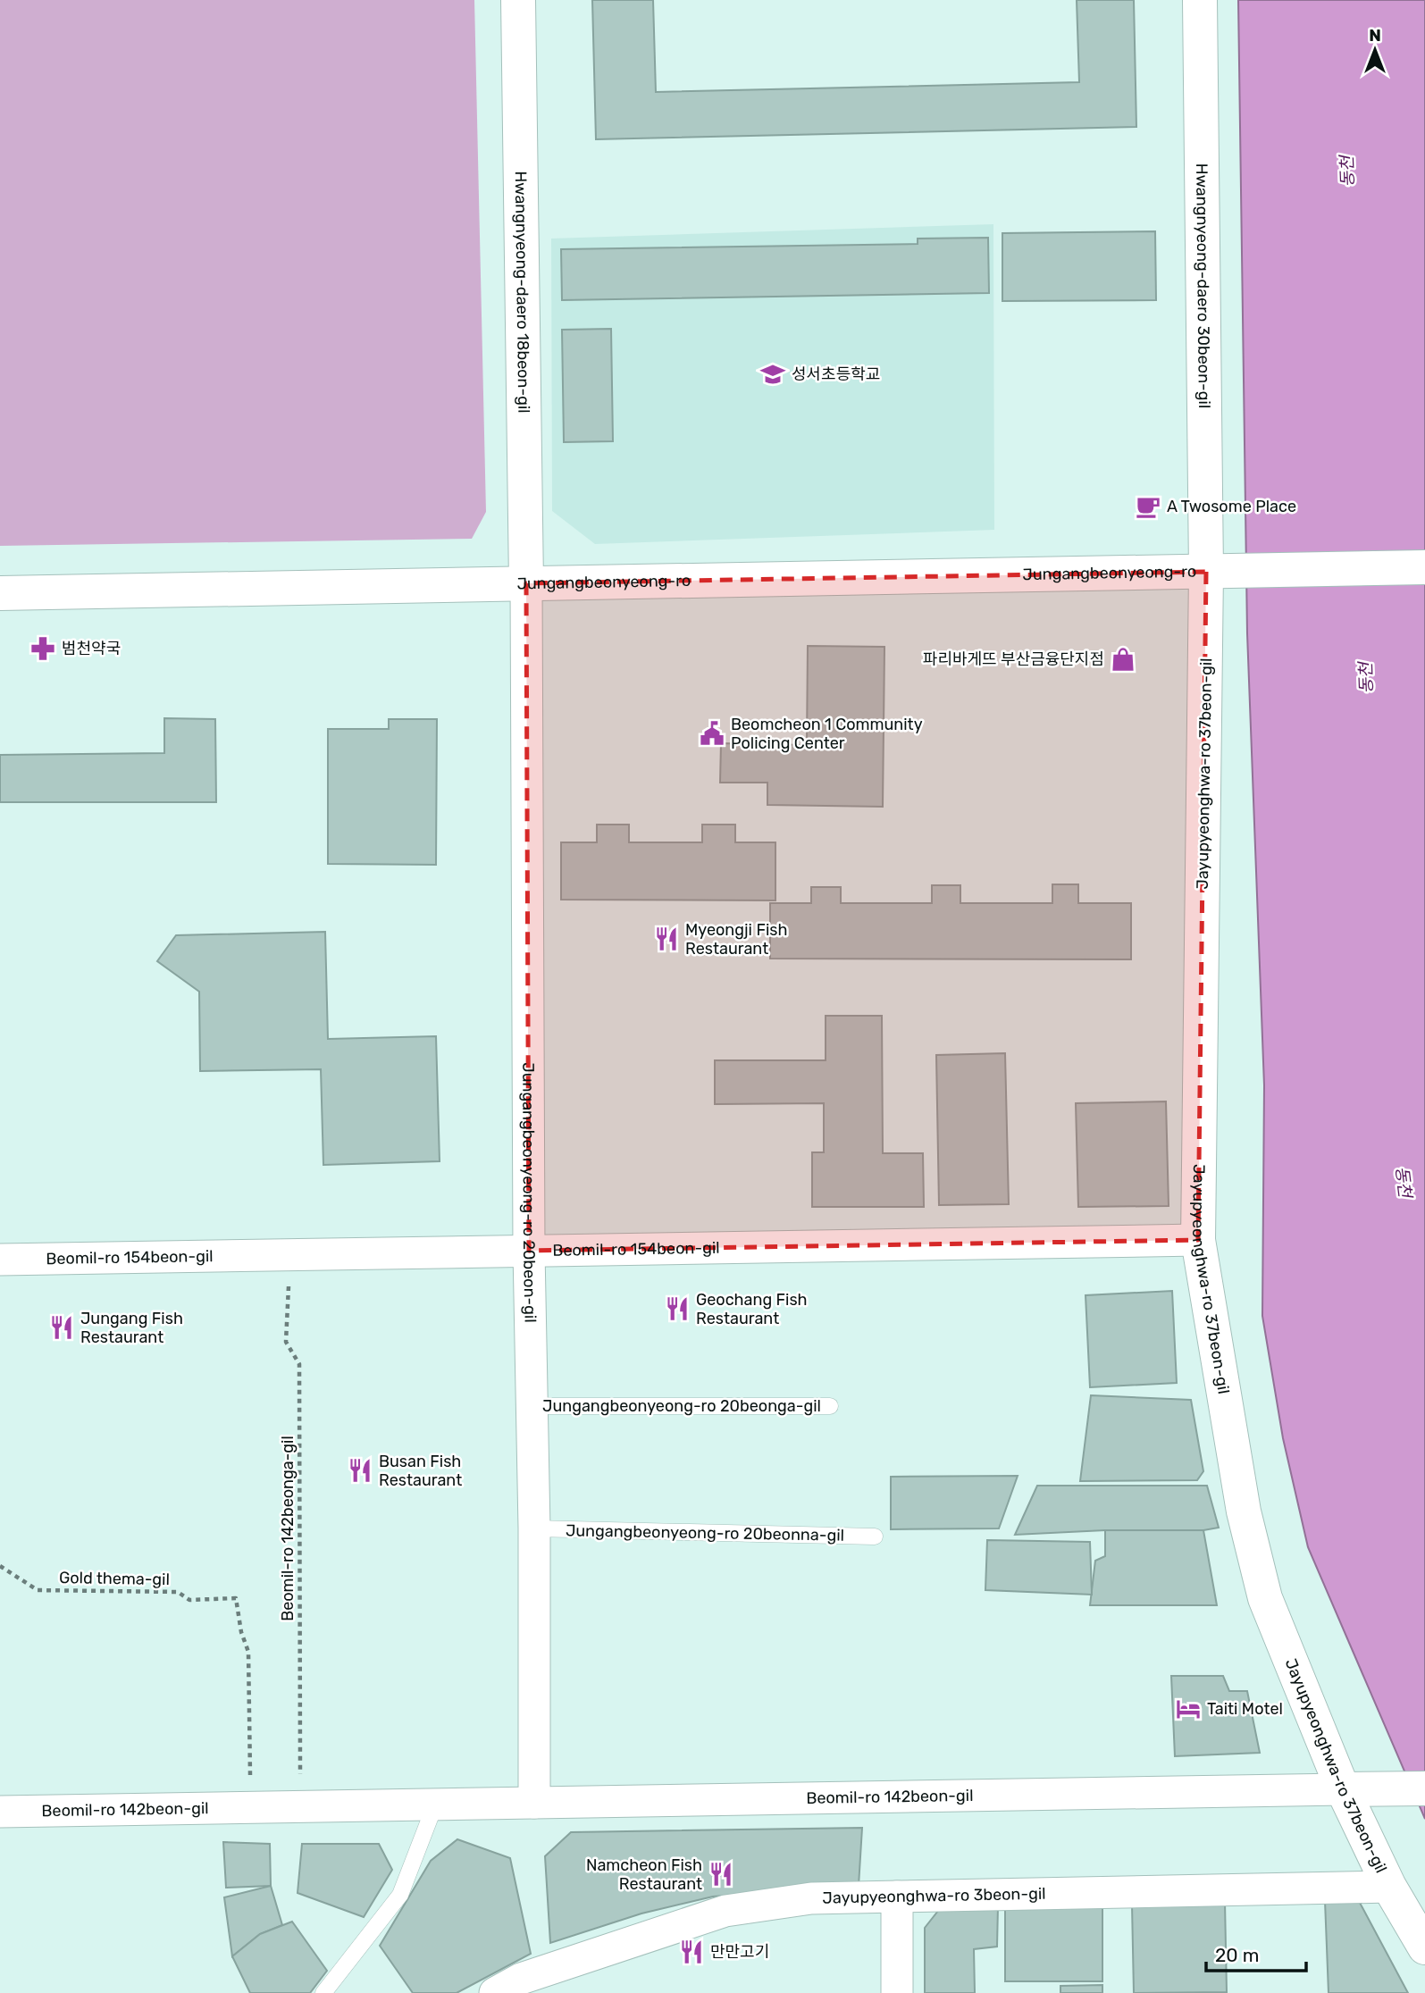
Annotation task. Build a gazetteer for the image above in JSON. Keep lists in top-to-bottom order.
{
  "streets": {
    "street": [
      "Hwangnyeong-daero 30beon-gil",
      "Hwangnyeong-daero 18beon-gil",
      "Jungangbeonyeong-ro",
      "Jayupyeonghwa-ro 37beon-gil",
      "Jungangbeonyeong-ro 20beon-gil",
      "Beomil-ro 154beon-gil",
      "Beomil-ro 142beon-gil",
      "Jayupyeonghwa-ro 3beon-gil"
    ],
    "lane": ["Jungangbeonyeong-ro 20beonga-gil", "Jungangbeonyeong-ro 20beonna-gil"],
    "path": ["Beomil-ro 142beonga-gil", "Gold thema-gil"]
  },
  "crossings": [
    ["Hwangnyeong-daero 30beon-gil", "Jungangbeonyeong-ro"],
    ["Hwangnyeong-daero 30beon-gil", "Jayupyeonghwa-ro 37beon-gil"],
    ["Hwangnyeong-daero 18beon-gil", "Jungangbeonyeong-ro"],
    ["Hwangnyeong-daero 18beon-gil", "Jungangbeonyeong-ro 20beon-gil"],
    ["Jungangbeonyeong-ro", "Jayupyeonghwa-ro 37beon-gil"],
    ["Jungangbeonyeong-ro", "Jungangbeonyeong-ro 20beon-gil"],
    ["Jayupyeonghwa-ro 37beon-gil", "Beomil-ro 154beon-gil"],
    ["Jayupyeonghwa-ro 37beon-gil", "Beomil-ro 142beon-gil"],
    ["Jayupyeonghwa-ro 37beon-gil", "Jayupyeonghwa-ro 3beon-gil"],
    ["Jungangbeonyeong-ro 20beon-gil", "Beomil-ro 154beon-gil"],
    ["Jungangbeonyeong-ro 20beon-gil", "Jungangbeonyeong-ro 20beonga-gil"],
    ["Jungangbeonyeong-ro 20beon-gil", "Jungangbeonyeong-ro 20beonna-gil"],
    ["Jungangbeonyeong-ro 20beon-gil", "Beomil-ro 142beon-gil"],
    ["Beomil-ro 154beon-gil", "Beomil-ro 142beonga-gil"],
    ["Beomil-ro 142beonga-gil", "Beomil-ro 142beon-gil"],
    ["Gold thema-gil", "Beomil-ro 142beon-gil"]
  ],
  "water": ["동천"],
  "places": {
    "school or university": ["성서초등학교"],
    "cafe": ["A Twosome Place"],
    "pharmacy": ["범천약국"],
    "shop": ["파리바게뜨 부산금융단지점"],
    "public building": ["Beomcheon 1 Community Policing Center"],
    "restaurant": [
      "Myeongji Fish Restaurant",
      "Geochang Fish Restaurant",
      "Jungang Fish Restaurant",
      "Busan Fish Restaurant",
      "Namcheon Fish Restaurant",
      "만만고기"
    ],
    "hotel": ["Taiti Motel"]
  },
  "scale_bar": "20 m",
  "north": "top"
}
